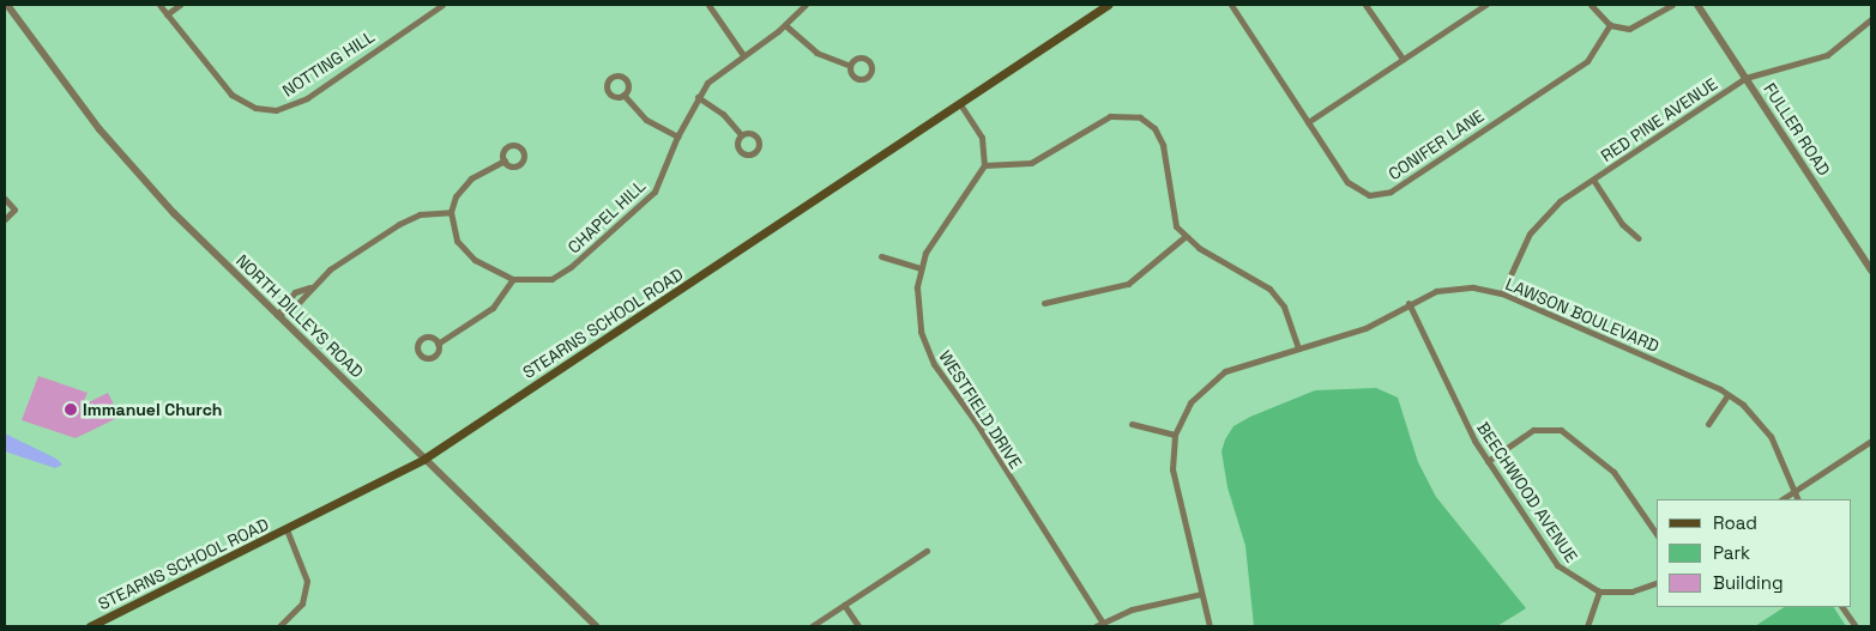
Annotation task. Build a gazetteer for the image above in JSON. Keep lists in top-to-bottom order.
{
  "streets": {
    "main road": ["STEARNS SCHOOL ROAD"],
    "street": [
      "NOTTING HILL",
      "RED PINE AVENUE",
      "FULLER ROAD",
      "CONIFER LANE",
      "CHAPEL HILL",
      "LAWSON BOULEVARD",
      "NORTH DILLEYS ROAD",
      "WESTFIELD DRIVE",
      "BEECHWOOD AVENUE"
    ]
  },
  "crossings": [
    ["RED PINE AVENUE", "FULLER ROAD"],
    ["RED PINE AVENUE", "LAWSON BOULEVARD"],
    ["LAWSON BOULEVARD", "BEECHWOOD AVENUE"],
    ["NORTH DILLEYS ROAD", "STEARNS SCHOOL ROAD"]
  ],
  "places": ["Immanuel Church"],
  "legend": ["Road", "Park", "Building"]
}
